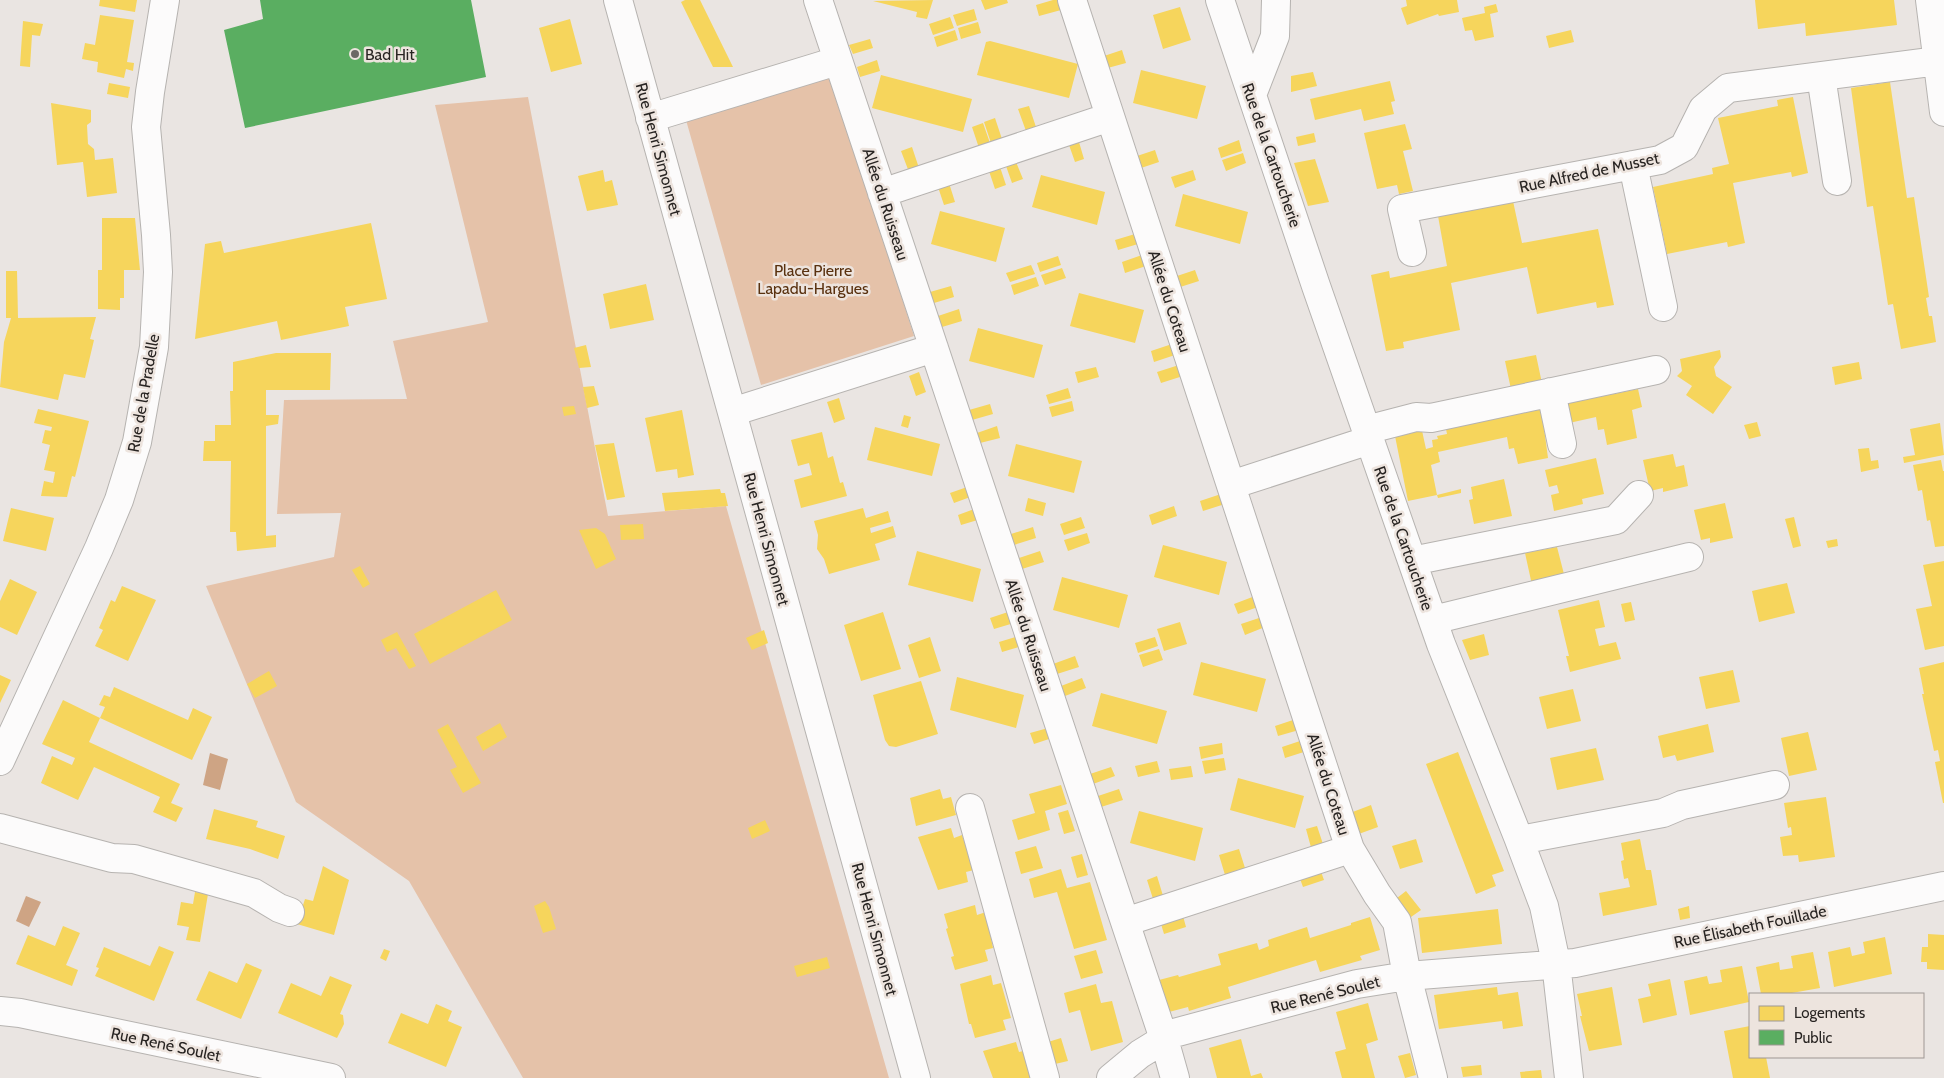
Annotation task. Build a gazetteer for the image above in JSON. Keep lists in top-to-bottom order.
{
  "streets": {
    "street": [
      "Rue Henri Simonnet",
      "Rue de la Cartoucherie",
      "Rue Alfred de Musset",
      "Allée du Ruisseau",
      "Allée du Coteau",
      "Rue de la Pradelle",
      "Rue Élisabeth Fouillade",
      "Rue René Soulet"
    ]
  },
  "crossings": [
    ["Rue de la Cartoucherie", "Rue Élisabeth Fouillade"],
    ["Rue de la Cartoucherie", "Rue René Soulet"],
    ["Allée du Ruisseau", "Rue René Soulet"],
    ["Allée du Coteau", "Rue René Soulet"],
    ["Rue Élisabeth Fouillade", "Rue René Soulet"]
  ],
  "parks": ["Place Pierre Lapadu-Hargues"],
  "places": ["Bad Hit"],
  "legend": ["Logements", "Public"]
}
